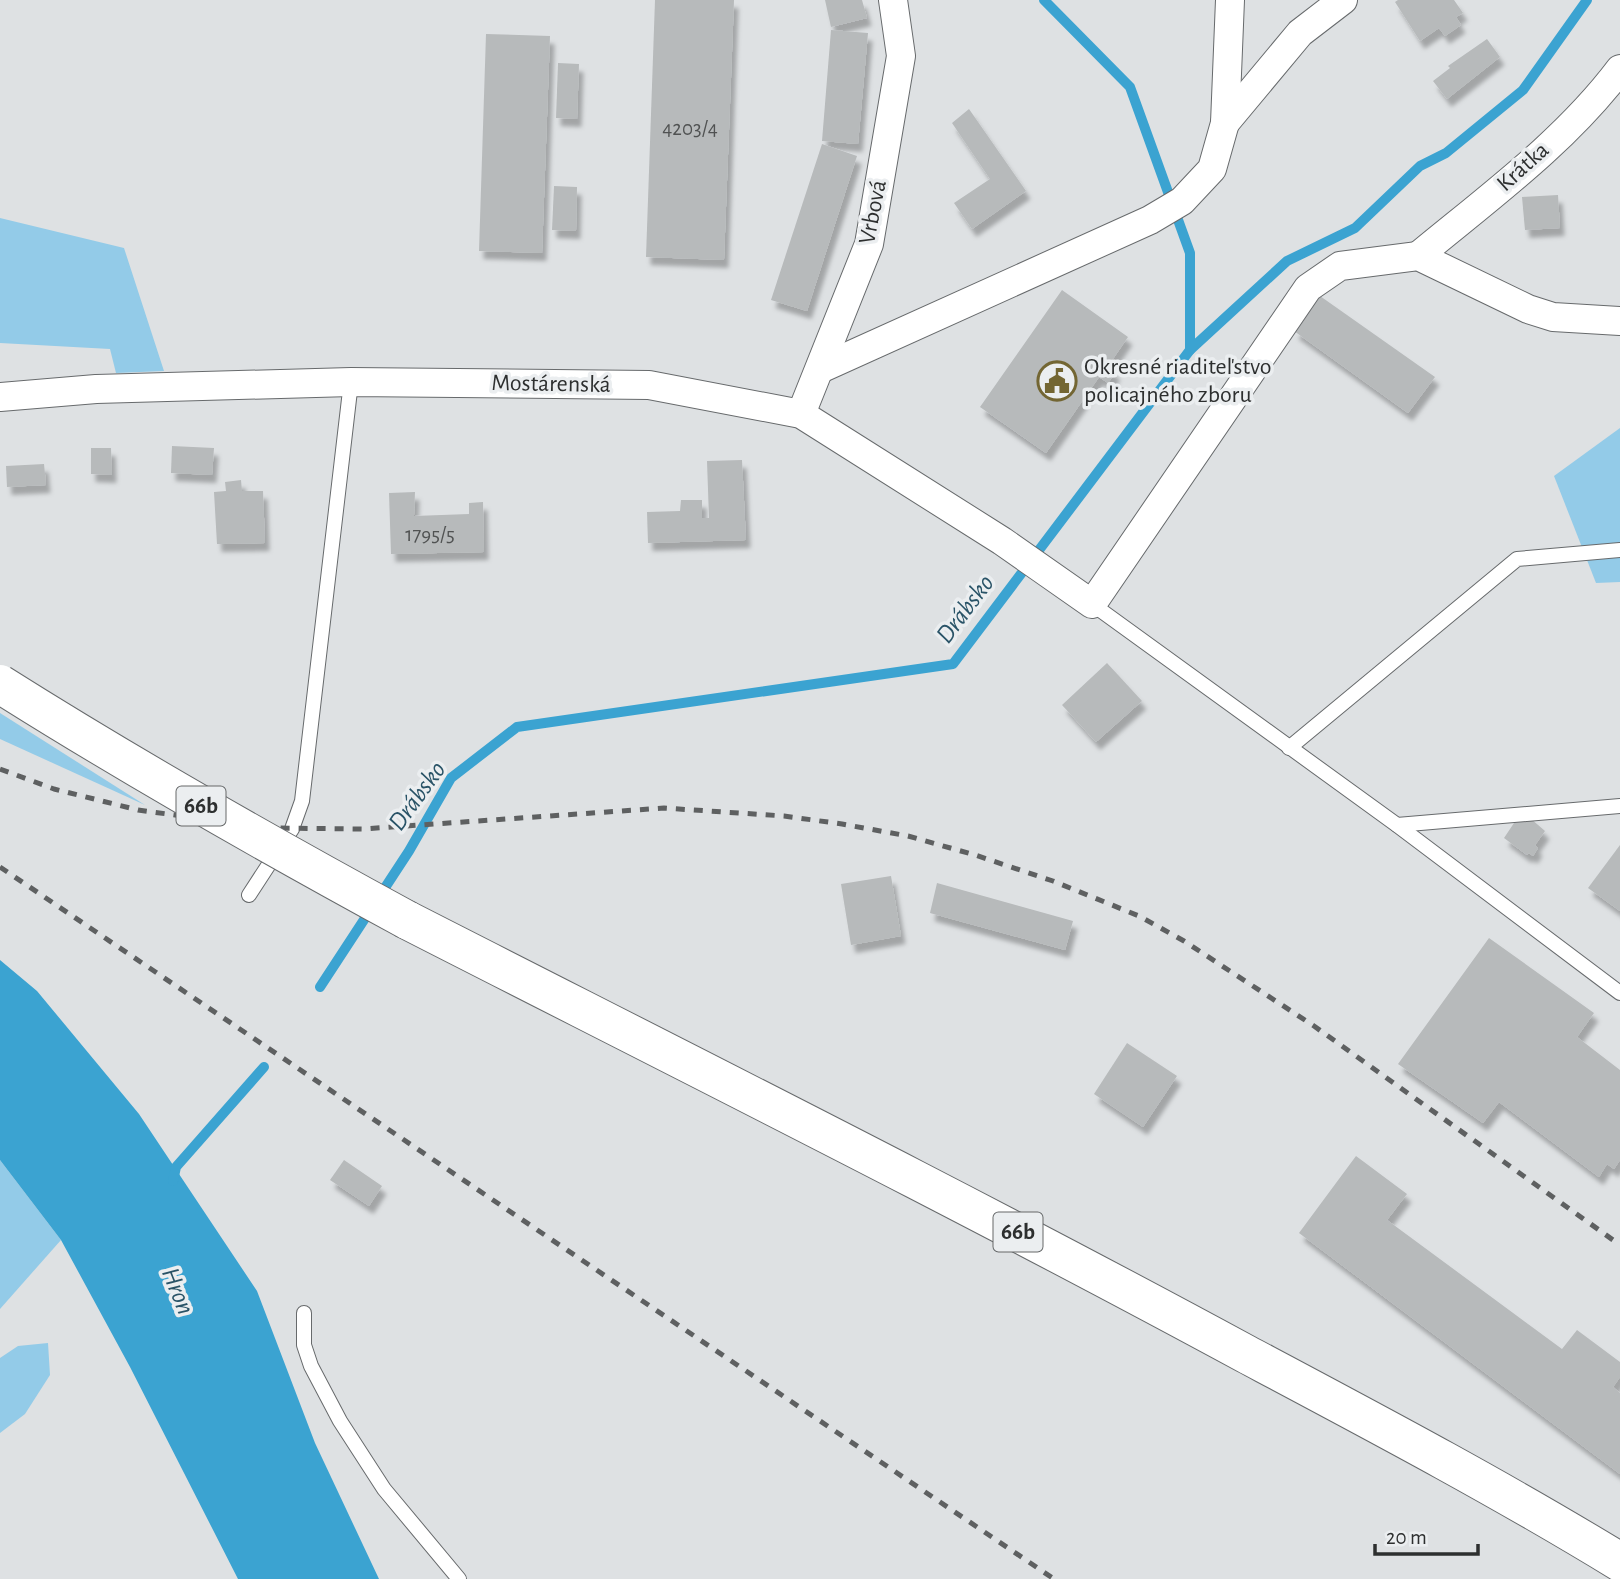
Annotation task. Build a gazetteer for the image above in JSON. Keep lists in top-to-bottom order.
{
  "streets": {
    "main road": ["66b"],
    "street": ["Krátka", "Vrbová", "Mostárenská"]
  },
  "crossings": [
    ["Vrbová", "Mostárenská"]
  ],
  "water": ["Drábsko", "Hron"],
  "places": {
    "public building": ["Okresné riaditeľstvo policajného zboru"]
  },
  "house_numbers": ["4203/4", "1795/5"],
  "scale_bar": "20 m"
}
